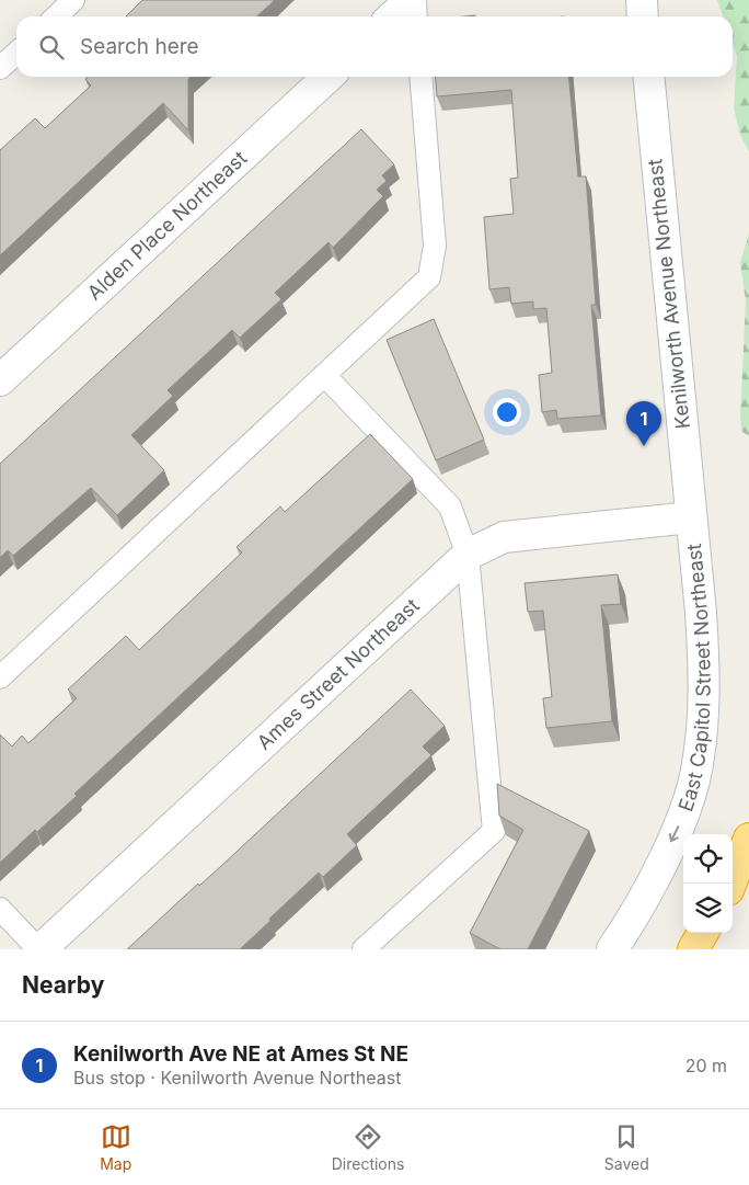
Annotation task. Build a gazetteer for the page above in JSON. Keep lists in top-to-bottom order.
{
  "streets": {
    "street": [
      "Alden Place Northeast",
      "Kenilworth Avenue Northeast",
      "Ames Street Northeast",
      "East Capitol Street Northeast"
    ]
  },
  "crossings": [
    ["Kenilworth Avenue Northeast", "Ames Street Northeast"],
    ["Kenilworth Avenue Northeast", "East Capitol Street Northeast"],
    ["Ames Street Northeast", "East Capitol Street Northeast"]
  ],
  "one_way": ["East Capitol Street Northeast"],
  "page": {
    "search": "Search here",
    "pins": "1",
    "heading": "Nearby",
    "list": [
      {
        "mark": "1",
        "name": "Kenilworth Ave NE at Ames St NE",
        "note": "Bus stop · Kenilworth Avenue Northeast",
        "value": "20 m"
      }
    ],
    "nav": ["Map", "Directions", "Saved"]
  }
}
